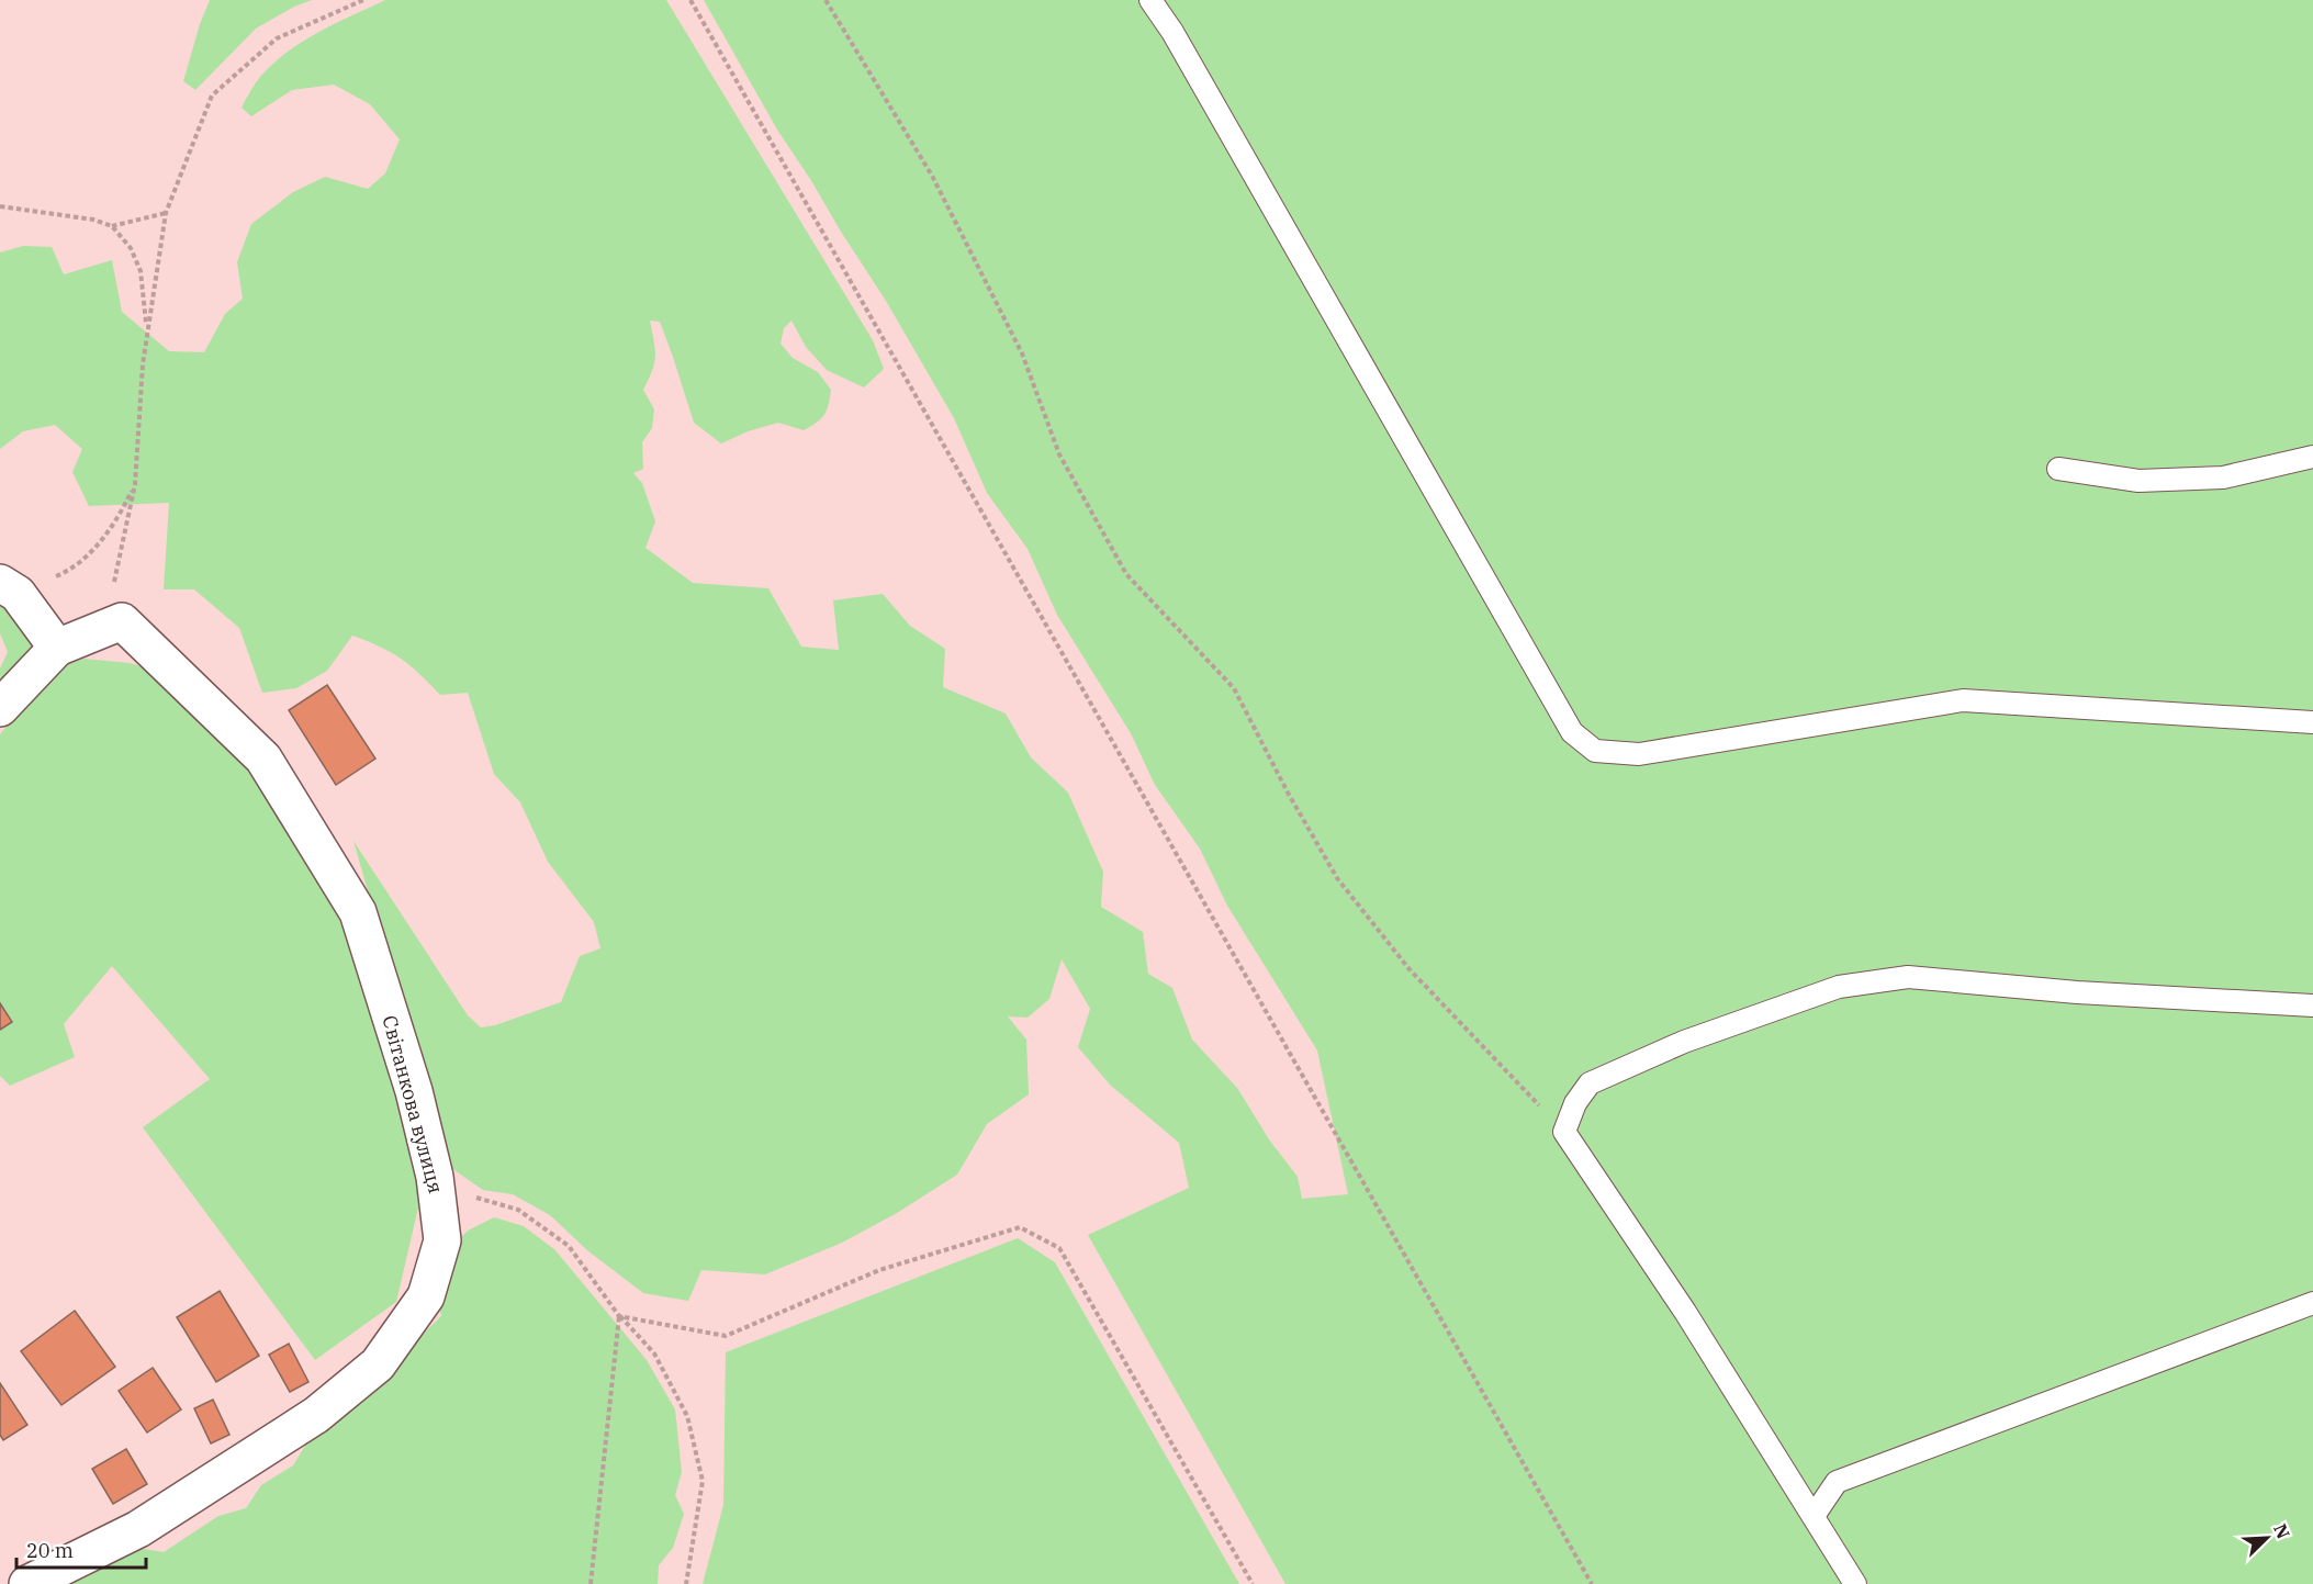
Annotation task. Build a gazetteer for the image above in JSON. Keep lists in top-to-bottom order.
{
  "streets": {
    "street": ["Світанкова вулиця"]
  },
  "scale_bar": "20 m",
  "north": "top right"
}
